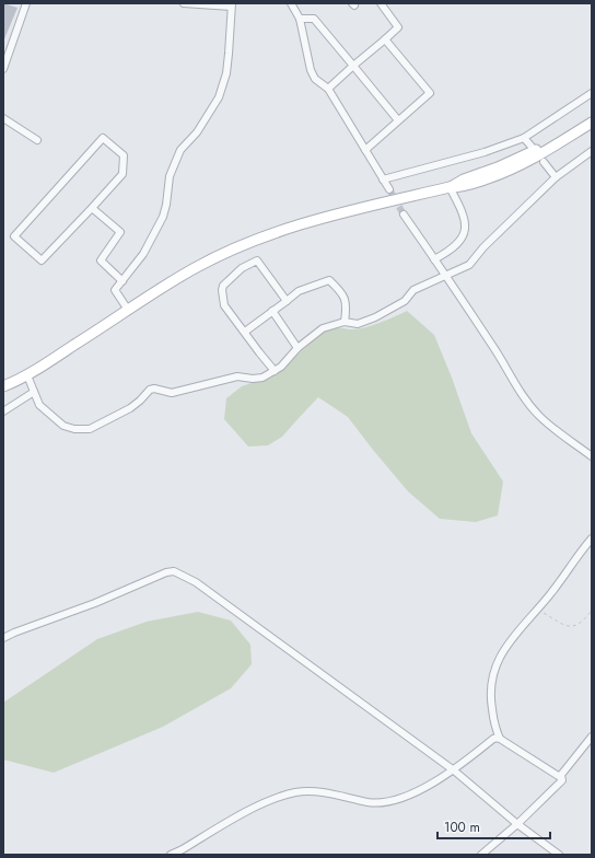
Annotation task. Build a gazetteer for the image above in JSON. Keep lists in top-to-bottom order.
{
  "scale_bar": "100 m"
}
